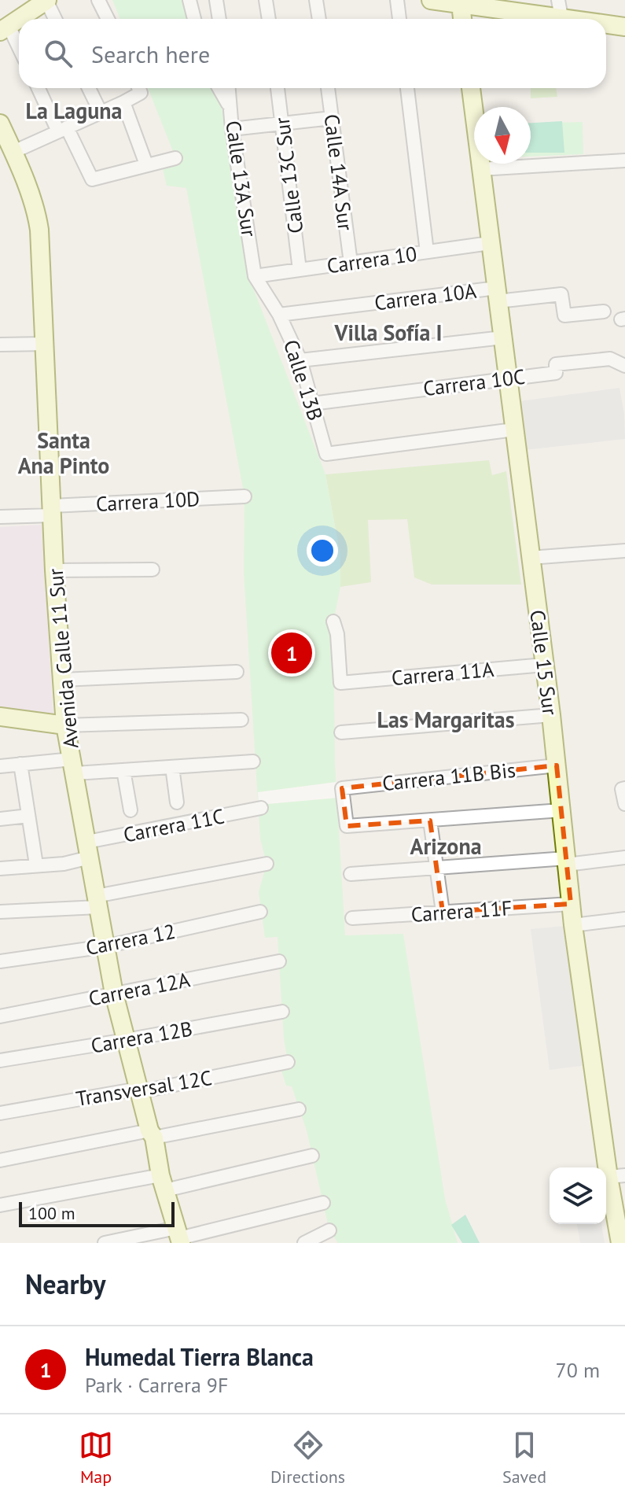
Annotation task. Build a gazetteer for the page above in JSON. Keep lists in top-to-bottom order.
{
  "streets": {
    "street": [
      "Calle 14A Sur",
      "Calle 13C Sur",
      "Calle 13A Sur",
      "Carrera 10",
      "Carrera 10A",
      "Calle 13B",
      "Carrera 10C",
      "Carrera 10D",
      "Avenida Calle 11 Sur",
      "Calle 15 Sur",
      "Carrera 11A",
      "Carrera 11B Bis",
      "Carrera 11C",
      "Carrera 11F",
      "Carrera 12",
      "Carrera 12A",
      "Carrera 12B",
      "Transversal 12C"
    ]
  },
  "crossings": [
    ["Calle 14A Sur", "Carrera 10"],
    ["Calle 13C Sur", "Carrera 10"],
    ["Calle 13A Sur", "Carrera 10"],
    ["Calle 13A Sur", "Calle 13B"],
    ["Carrera 10", "Calle 13B"],
    ["Carrera 10", "Calle 15 Sur"],
    ["Carrera 10A", "Calle 13B"],
    ["Carrera 10A", "Calle 15 Sur"],
    ["Calle 13B", "Carrera 10C"],
    ["Calle 13B", "Calle 15 Sur"],
    ["Carrera 10C", "Calle 15 Sur"],
    ["Carrera 10D", "Avenida Calle 11 Sur"],
    ["Avenida Calle 11 Sur", "Carrera 11C"],
    ["Avenida Calle 11 Sur", "Carrera 12"],
    ["Avenida Calle 11 Sur", "Carrera 12A"],
    ["Avenida Calle 11 Sur", "Carrera 12B"],
    ["Avenida Calle 11 Sur", "Transversal 12C"],
    ["Calle 15 Sur", "Carrera 11A"],
    ["Calle 15 Sur", "Carrera 11B Bis"],
    ["Calle 15 Sur", "Carrera 11F"]
  ],
  "districts": [
    "La Laguna",
    "Villa Sofía I",
    "Santa Ana Pinto",
    "Las Margaritas",
    "Arizona"
  ],
  "scale_bar": "100 m",
  "north": "bottom",
  "page": {
    "search": "Search here",
    "pins": "1",
    "scale": "100 m",
    "heading": "Nearby",
    "list": [
      {
        "mark": "1",
        "name": "Humedal Tierra Blanca",
        "note": "Park · Carrera 9F",
        "value": "70 m"
      }
    ],
    "nav": ["Map", "Directions", "Saved"]
  }
}
